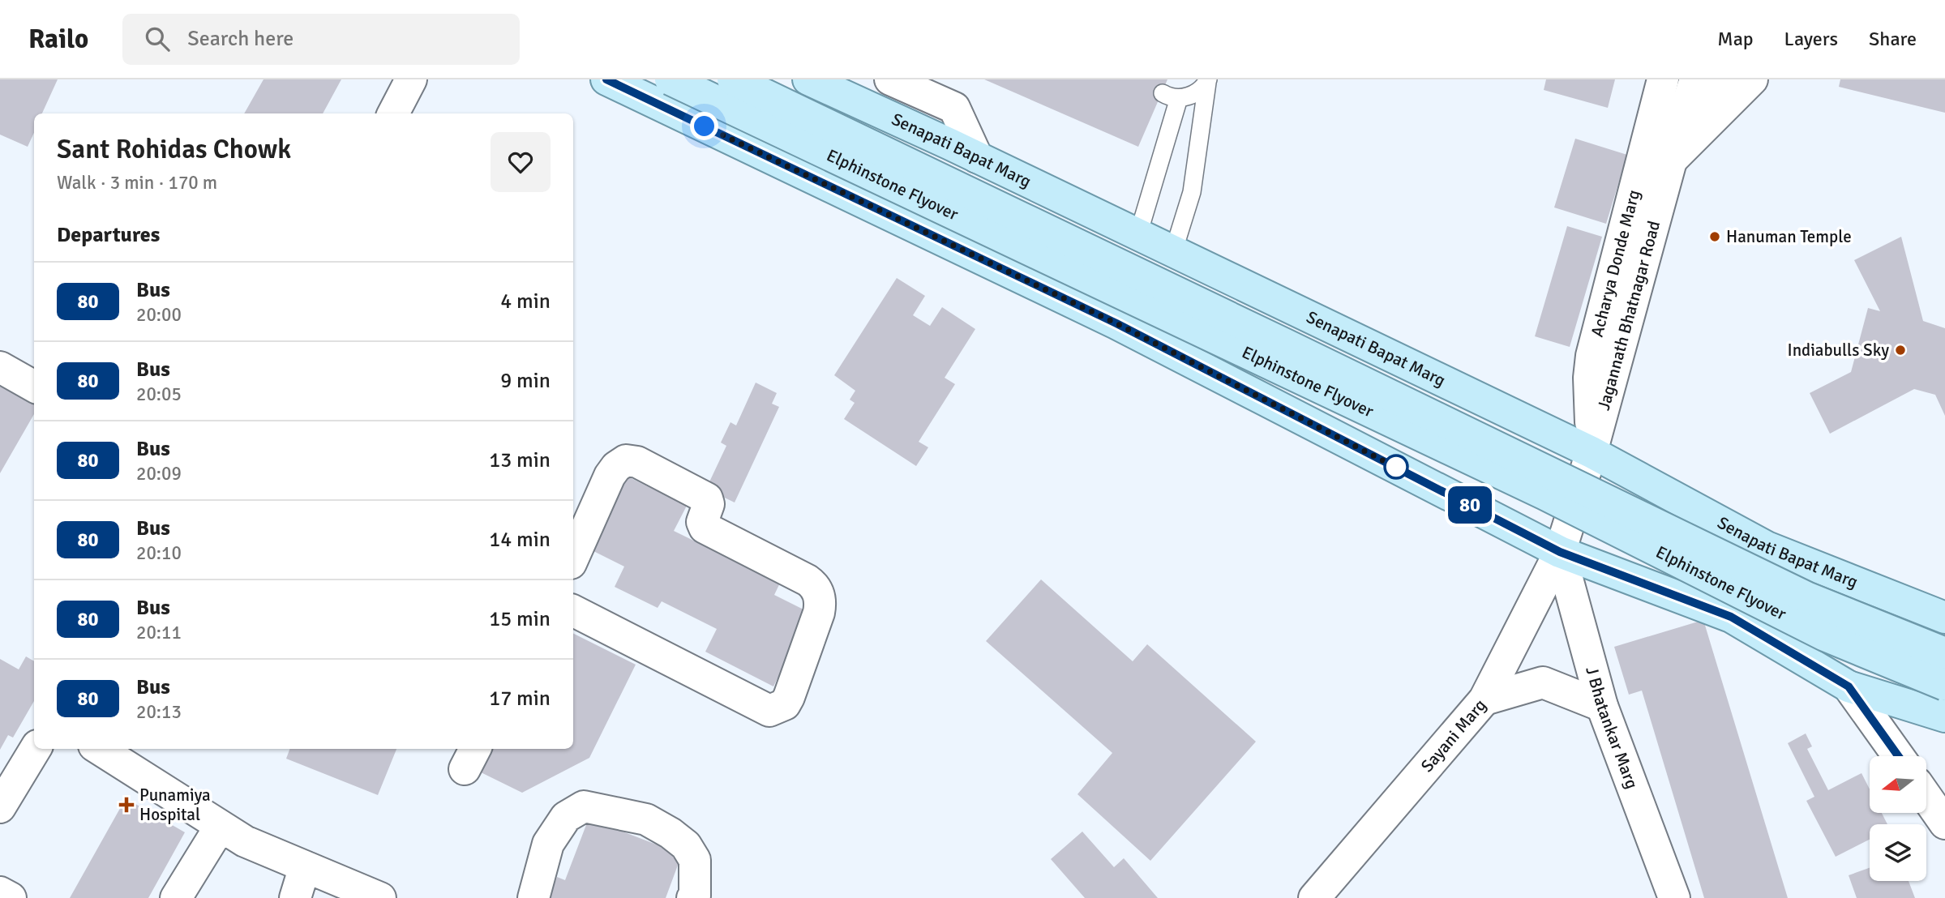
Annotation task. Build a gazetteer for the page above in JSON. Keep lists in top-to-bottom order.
{
  "streets": {
    "main road": ["Senapati Bapat Marg", "Elphinstone Flyover"],
    "street": [
      "Acharya Donde Marg",
      "Jagannath Bhatnagar Road",
      "J Bhatankar Marg",
      "Sayani Marg"
    ]
  },
  "crossings": [
    ["Senapati Bapat Marg", "Acharya Donde Marg"],
    ["Senapati Bapat Marg", "Jagannath Bhatnagar Road"],
    ["Acharya Donde Marg", "Jagannath Bhatnagar Road"],
    ["Jagannath Bhatnagar Road", "J Bhatankar Marg"],
    ["Jagannath Bhatnagar Road", "Sayani Marg"],
    ["J Bhatankar Marg", "Sayani Marg"]
  ],
  "places": {
    "other": ["Hanuman Temple", "Indiabulls Sky"],
    "health": ["Punamiya Hospital"]
  },
  "lines": ["bus line 80"],
  "north": "left",
  "page": {
    "header": "Railo",
    "search": "Search here",
    "nav": ["Map", "Layers", "Share"],
    "on_map": "80",
    "heading": [
      ["Sant Rohidas Chowk", "Walk · 3 min · 170 m"],
      "Departures"
    ],
    "list": [
      {
        "mark": "80",
        "name": "Bus",
        "note": "20:00",
        "value": "4 min"
      },
      {
        "mark": "80",
        "name": "Bus",
        "note": "20:05",
        "value": "9 min"
      },
      {
        "mark": "80",
        "name": "Bus",
        "note": "20:09",
        "value": "13 min"
      },
      {
        "mark": "80",
        "name": "Bus",
        "note": "20:10",
        "value": "14 min"
      },
      {
        "mark": "80",
        "name": "Bus",
        "note": "20:11",
        "value": "15 min"
      },
      {
        "mark": "80",
        "name": "Bus",
        "note": "20:13",
        "value": "17 min"
      }
    ]
  }
}
